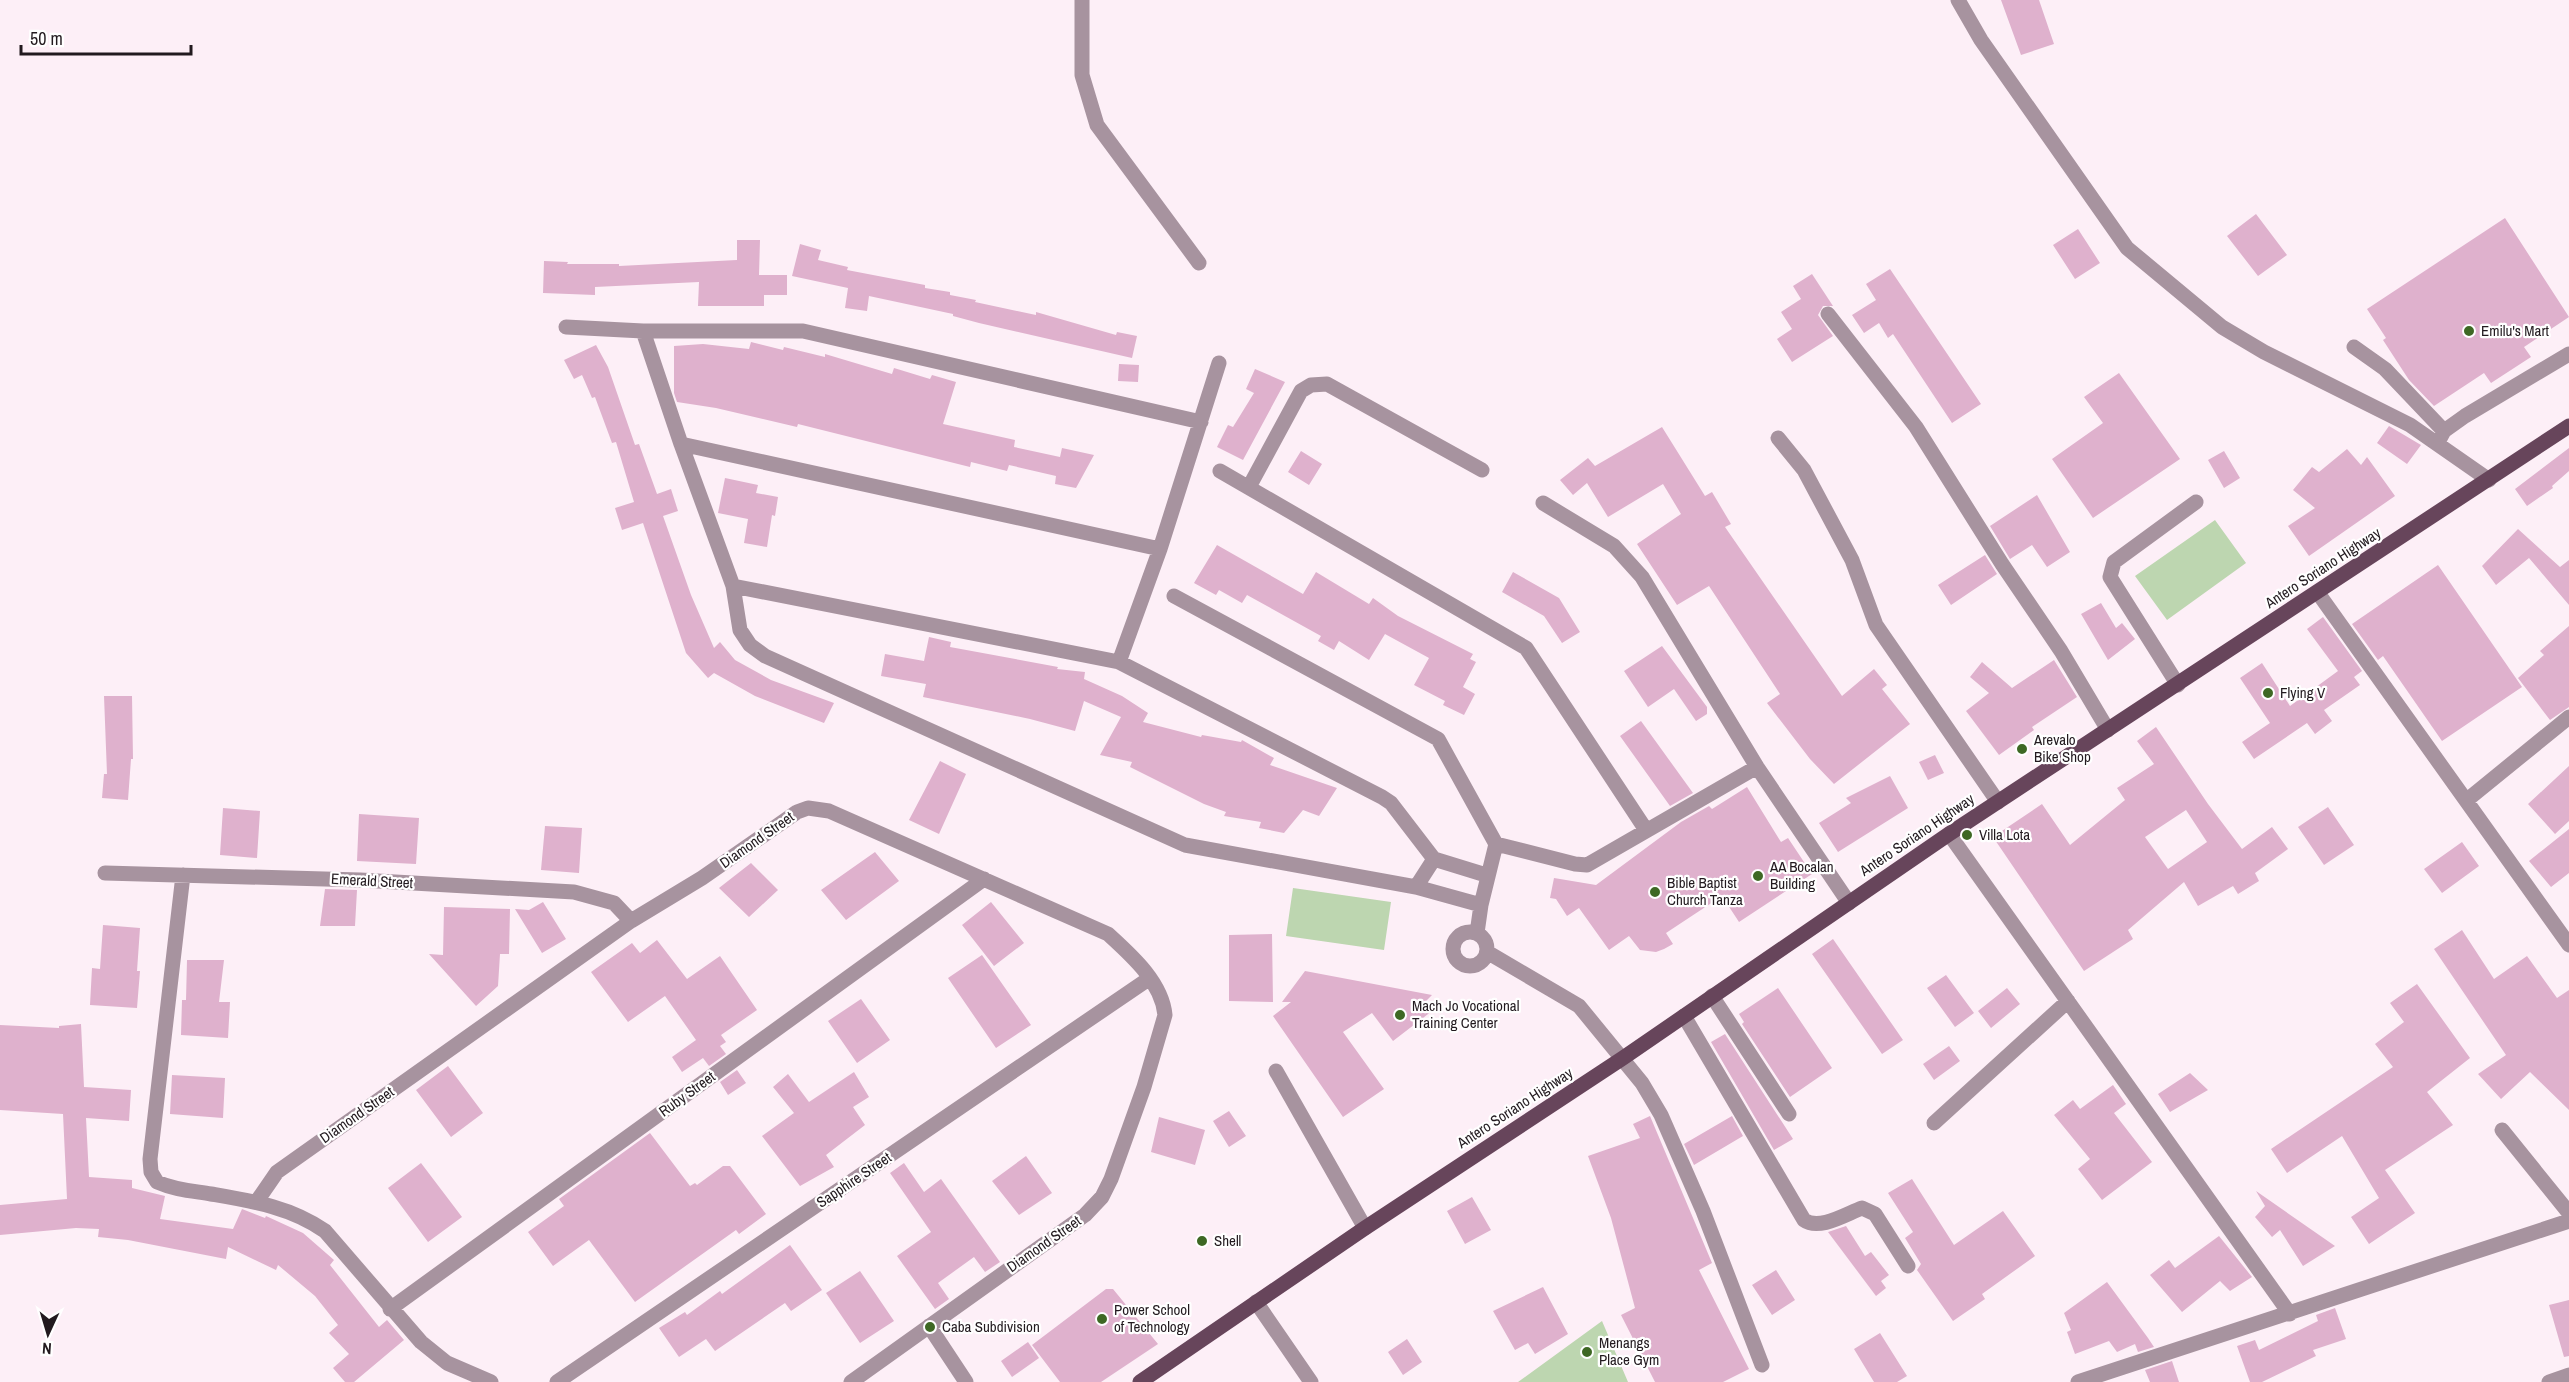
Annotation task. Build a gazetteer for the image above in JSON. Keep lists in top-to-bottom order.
{
  "streets": {
    "main road": ["Antero Soriano Highway"],
    "street": [
      "Diamond Street",
      "Emerald Street",
      "Ruby Street",
      "Sapphire Street"
    ]
  },
  "crossings": [
    ["Diamond Street", "Emerald Street"],
    ["Diamond Street", "Ruby Street"],
    ["Diamond Street", "Sapphire Street"]
  ],
  "places": [
    "Emilu's Mart",
    "Flying V",
    "Arevalo Bike Shop",
    "Villa Lota",
    "AA Bocalan Building",
    "Bible Baptist Church Tanza",
    "Mach Jo Vocational Training Center",
    "Shell",
    "Power School of Technology",
    "Caba Subdivision",
    "Menangs Place Gym"
  ],
  "scale_bar": "50 m",
  "north": "bottom"
}
